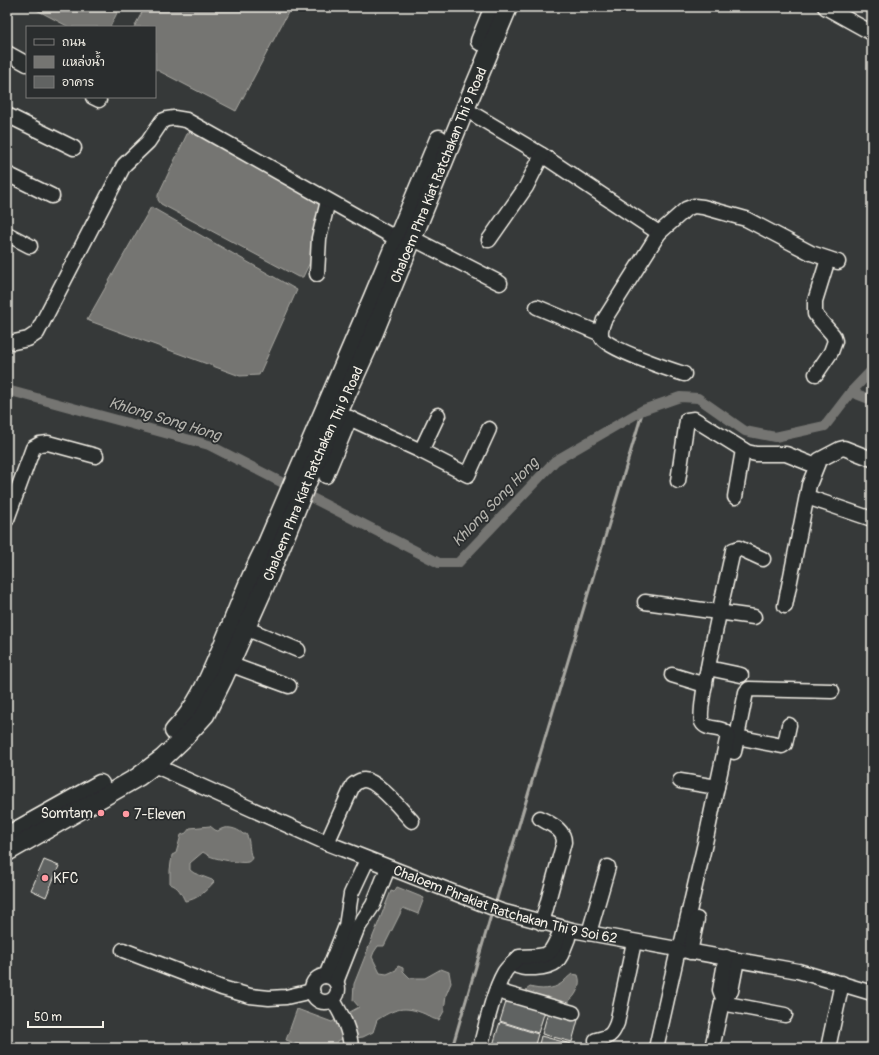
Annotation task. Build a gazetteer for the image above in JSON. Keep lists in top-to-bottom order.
{
  "streets": {
    "main road": ["Chaloem Phra Kiat Ratchakan Thi 9 Road"],
    "street": ["Chaloem Phrakiat Ratchakan Thi 9 Soi 62"]
  },
  "crossings": [
    ["Chaloem Phra Kiat Ratchakan Thi 9 Road", "Chaloem Phrakiat Ratchakan Thi 9 Soi 62"]
  ],
  "water": ["Khlong Song Hong"],
  "places": ["Somtam", "7-Eleven", "KFC"],
  "legend": ["ถนน", "แหล่งน้ำ", "อาคาร"],
  "scale_bar": "50 m"
}
